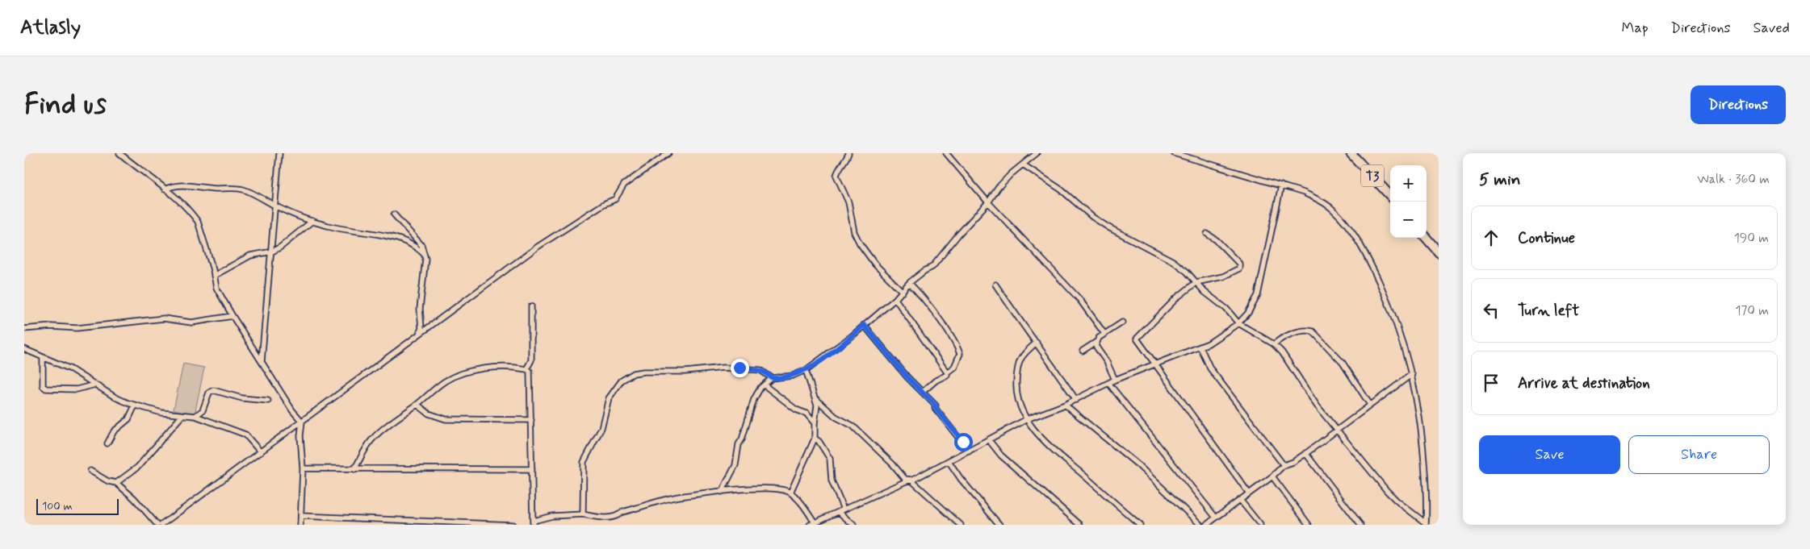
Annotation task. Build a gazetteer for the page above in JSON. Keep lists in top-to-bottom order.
{
  "streets": {
    "highway": ["T3"]
  },
  "scale_bar": "100 m",
  "page": {
    "header": "Atlasly",
    "nav": ["Map", "Directions", "Saved"],
    "buttons": [
      "Directions",
      ["Save", "Share"]
    ],
    "title": "Find us",
    "heading": ["5 min", "Walk · 360 m"],
    "map_buttons": ["+", "−"],
    "list": [
      ["Continue", "190 m"],
      ["Turn left", "170 m"],
      "Arrive at destination"
    ],
    "scale": "100 m"
  }
}
